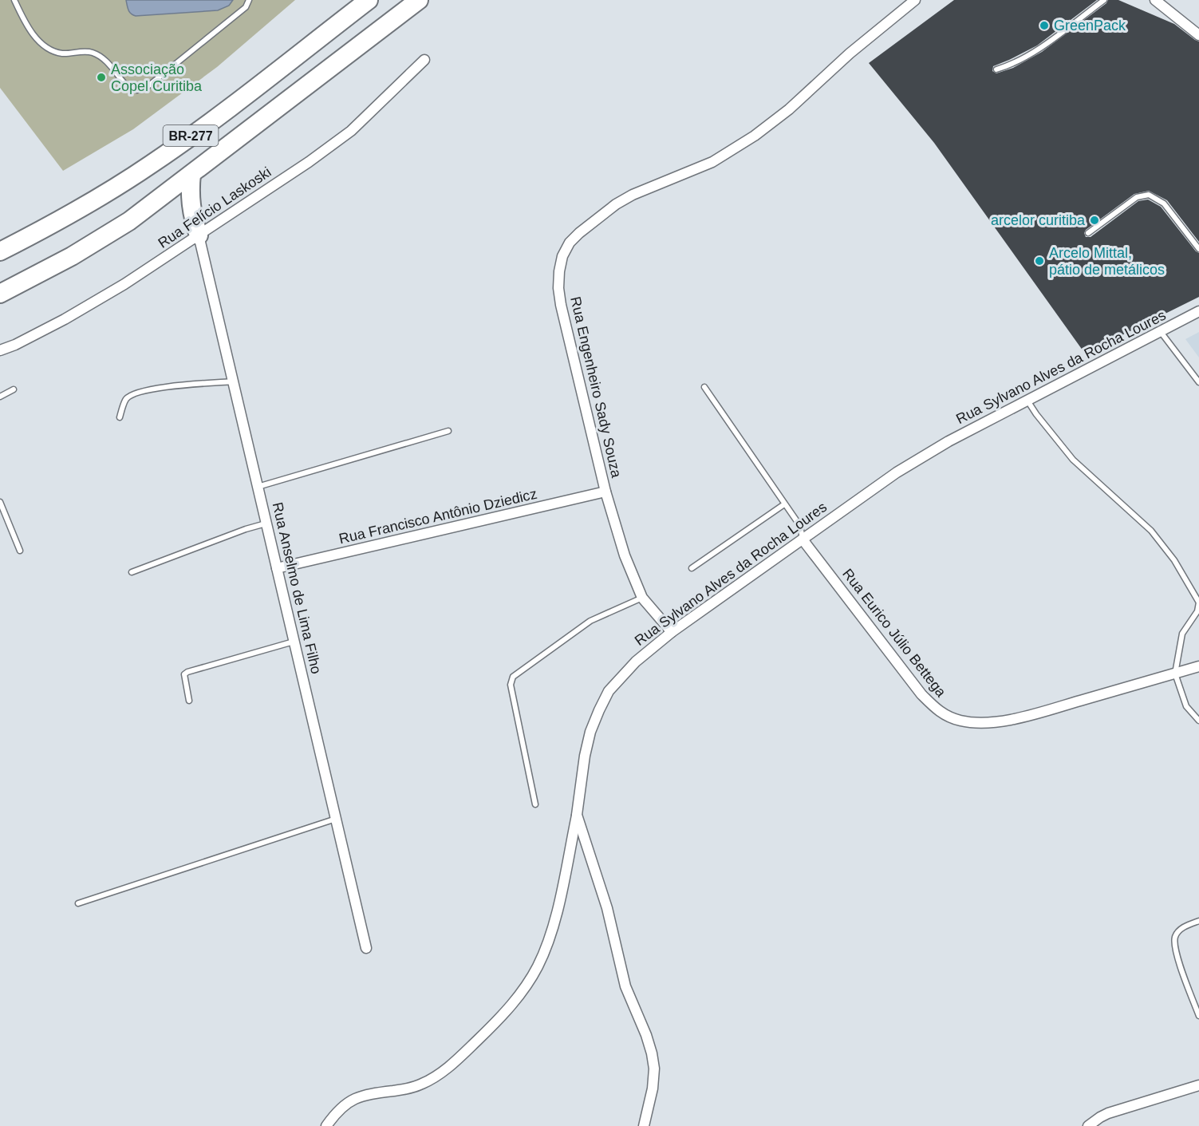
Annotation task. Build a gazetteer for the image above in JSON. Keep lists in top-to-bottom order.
{
  "streets": {
    "highway": ["BR-277"],
    "street": [
      "Rua Felício Laskoski",
      "Rua Sylvano Alves da Rocha Loures",
      "Rua Engenheiro Sady Souza",
      "Rua Francisco Antônio Dziedicz",
      "Rua Anselmo de Lima Filho",
      "Rua Eurico Júlio Bettega"
    ]
  },
  "crossings": [
    ["Rua Felício Laskoski", "Rua Anselmo de Lima Filho"],
    ["Rua Sylvano Alves da Rocha Loures", "Rua Engenheiro Sady Souza"],
    ["Rua Sylvano Alves da Rocha Loures", "Rua Eurico Júlio Bettega"],
    ["Rua Engenheiro Sady Souza", "Rua Francisco Antônio Dziedicz"],
    ["Rua Francisco Antônio Dziedicz", "Rua Anselmo de Lima Filho"]
  ],
  "places": [
    "GreenPack",
    "Associação Copel Curitiba",
    "arcelor curitiba",
    "Arcelo Mittal, pátio de metálicos"
  ]
}
